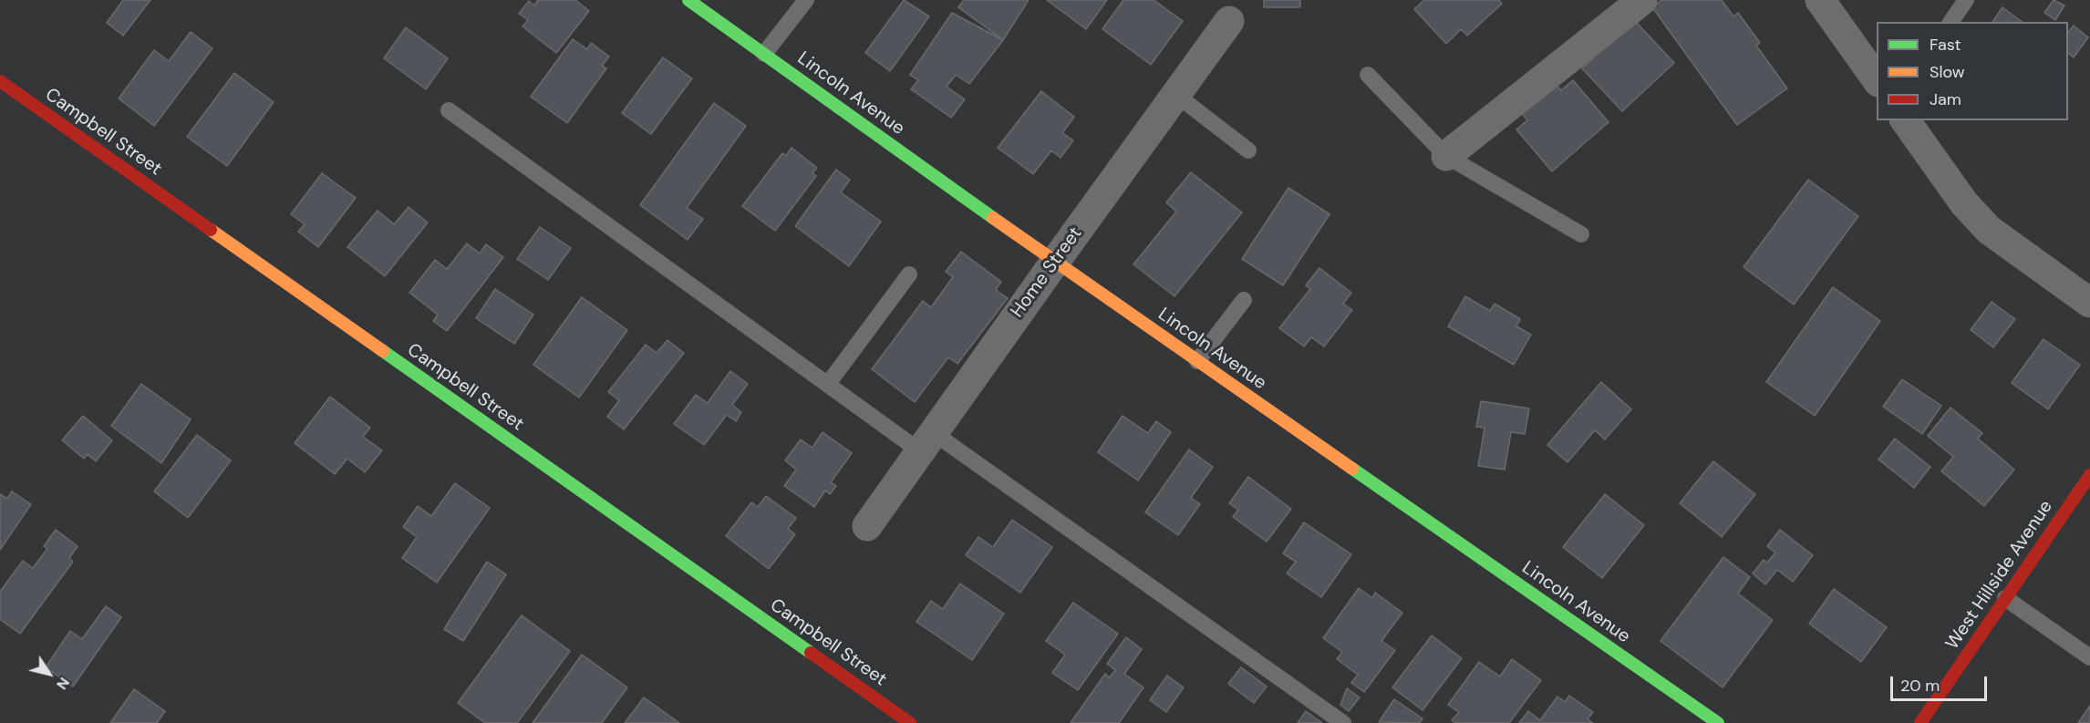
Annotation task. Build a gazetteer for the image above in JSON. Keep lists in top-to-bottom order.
{
  "streets": {
    "street": [
      "Lincoln Avenue",
      "Campbell Street",
      "Home Street",
      "West Hillside Avenue"
    ]
  },
  "crossings": [
    ["Lincoln Avenue", "Home Street"]
  ],
  "legend": ["Fast", "Slow", "Jam"],
  "scale_bar": "20 m",
  "north": "bottom right"
}
